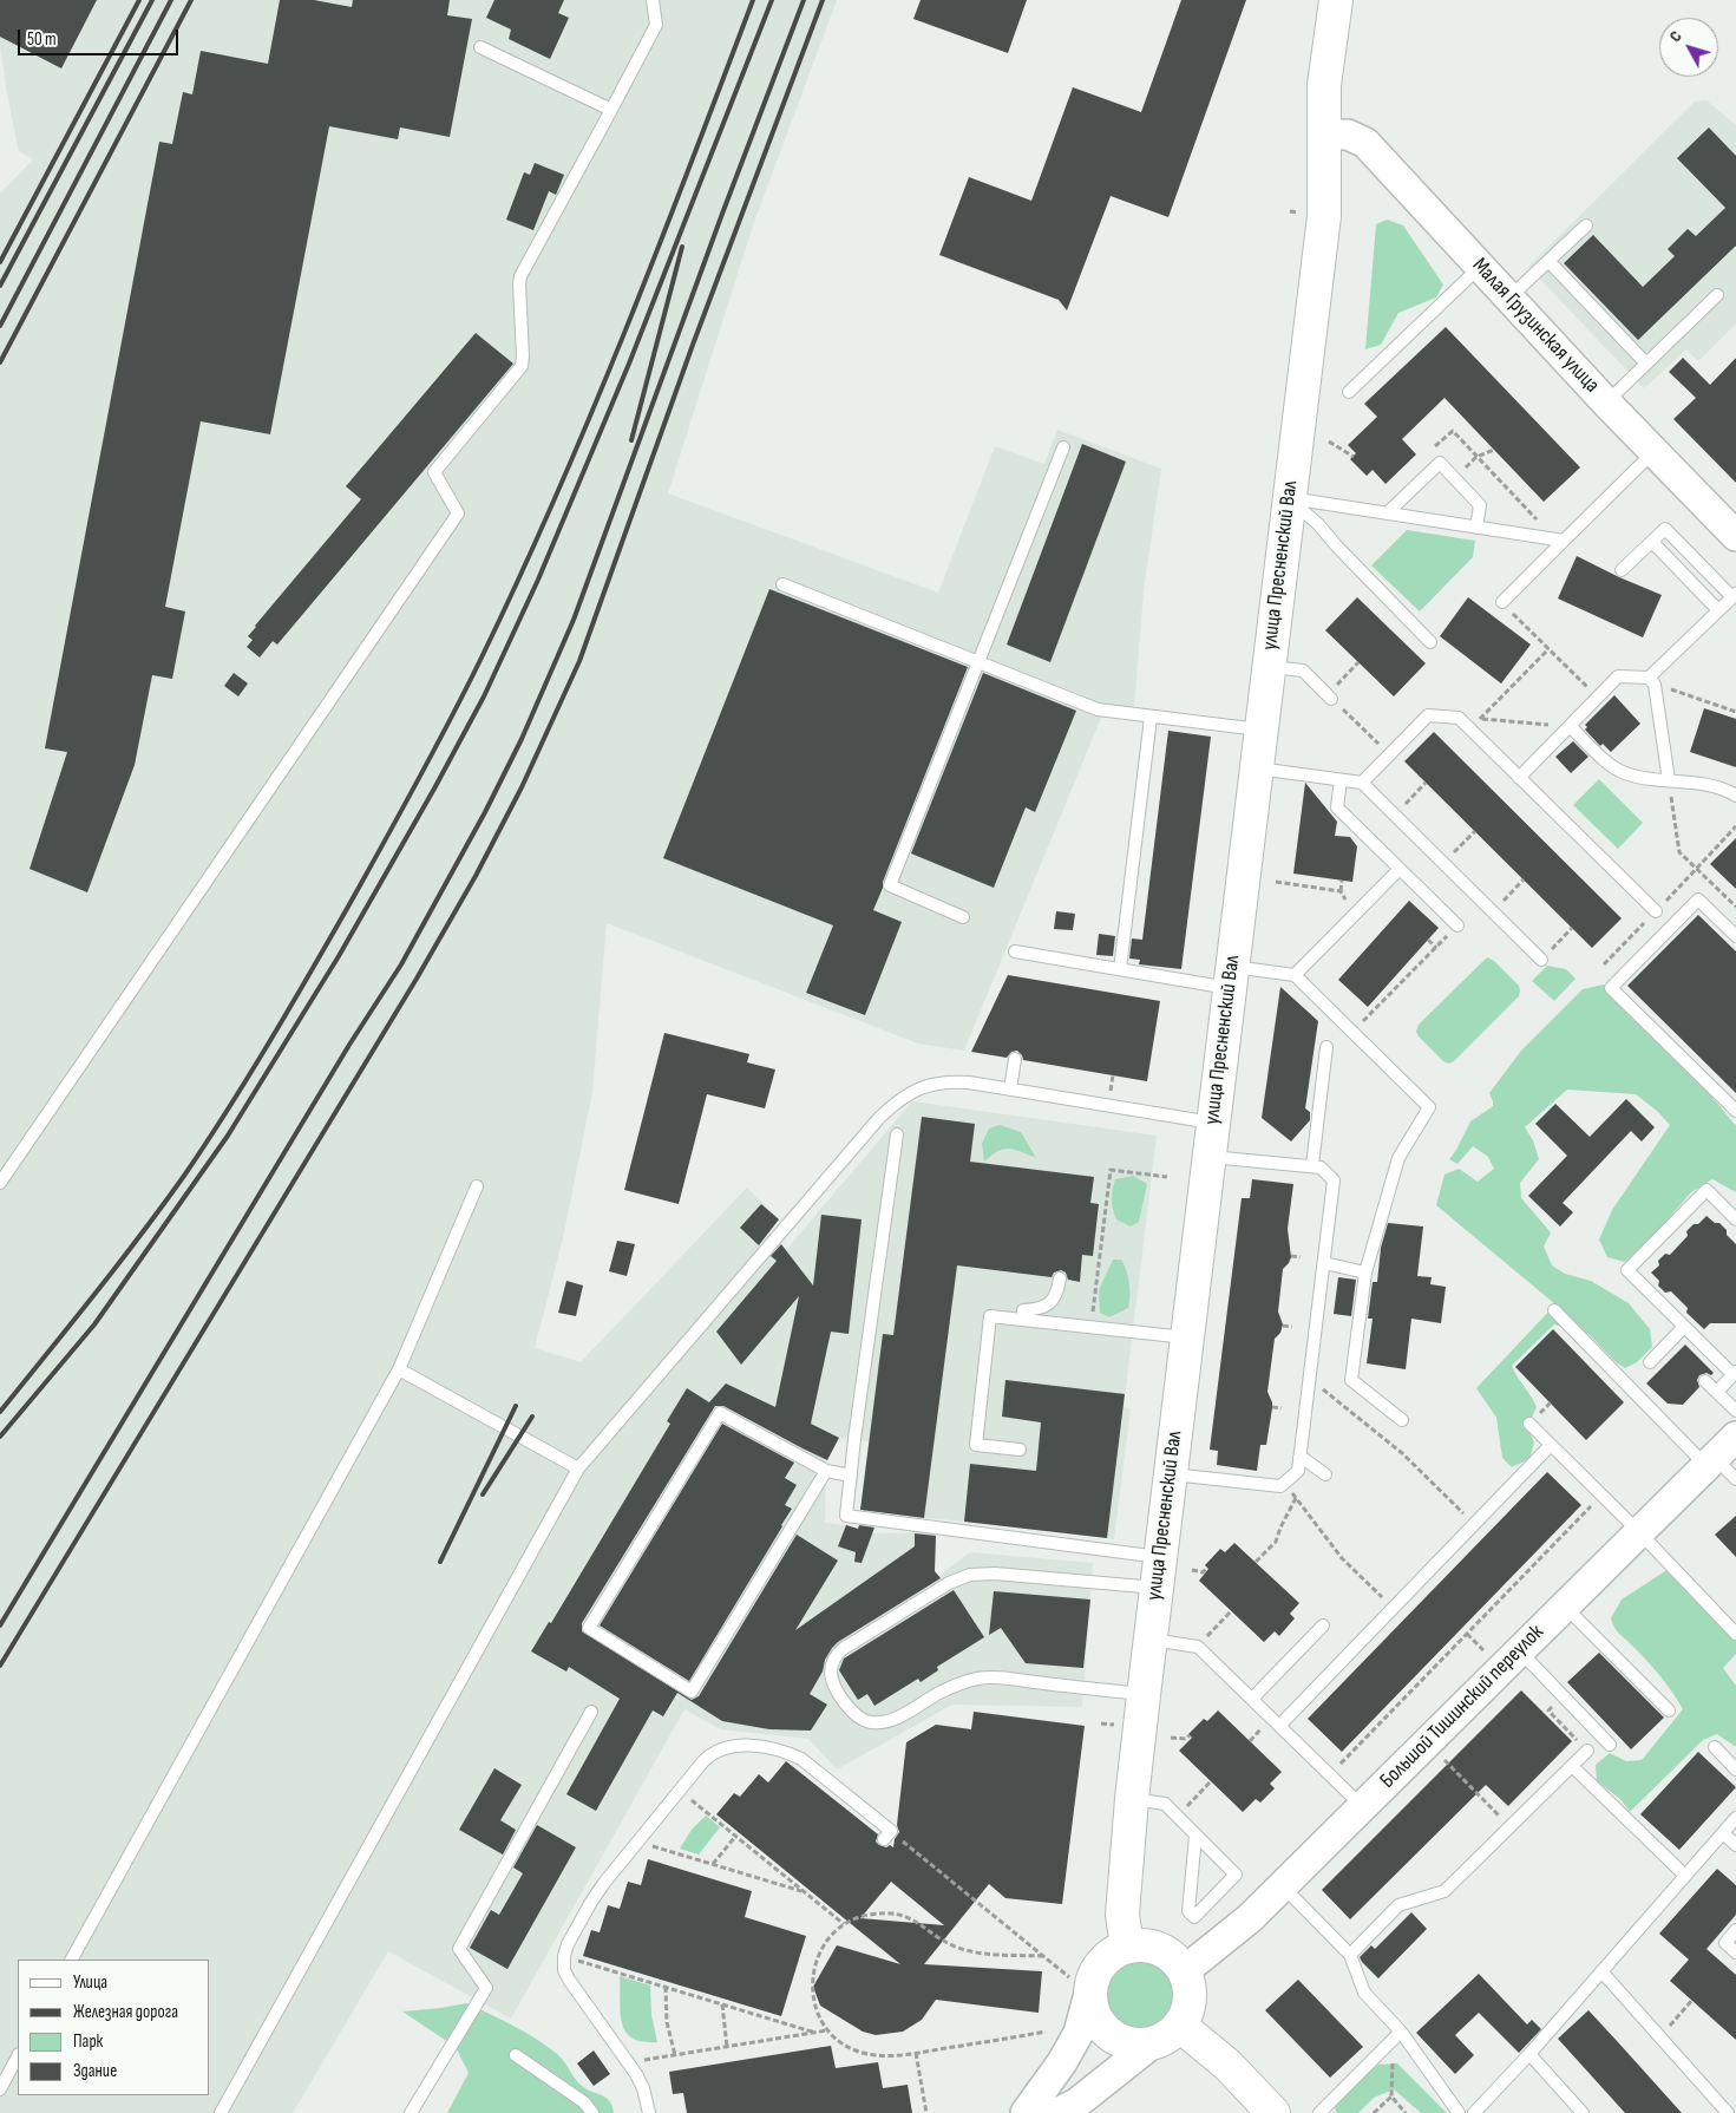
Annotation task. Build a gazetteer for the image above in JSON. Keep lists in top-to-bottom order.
{
  "streets": {
    "main road": ["улица Пресненский Вал"],
    "street": ["Малая Грузинская улица", "Большой Тишинский переулок"]
  },
  "crossings": [
    ["Малая Грузинская улица", "улица Пресненский Вал"],
    ["улица Пресненский Вал", "Большой Тишинский переулок"]
  ],
  "legend": [
    "Улица",
    "Железная дорога",
    "Парк",
    "Здание"
  ],
  "scale_bar": "50 m",
  "north": "top left"
}
